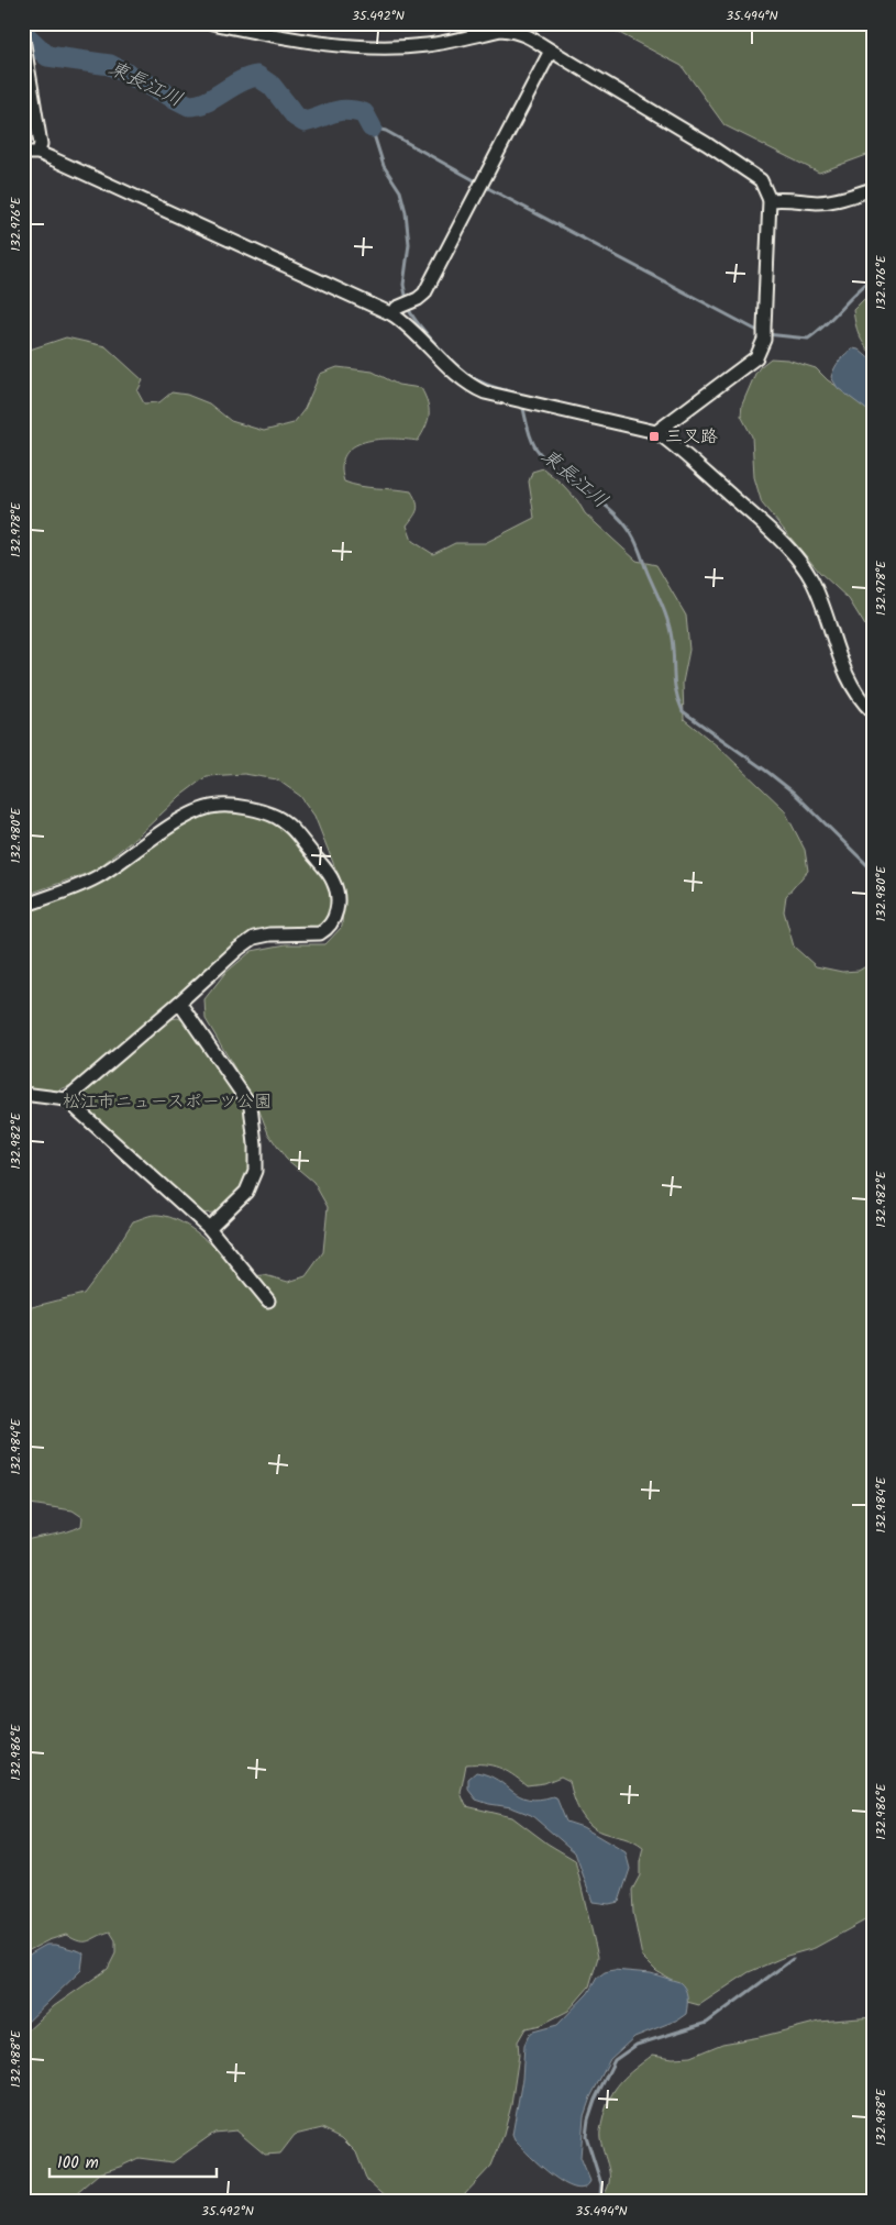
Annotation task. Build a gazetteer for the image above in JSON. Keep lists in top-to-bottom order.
{
  "water": ["東長江川"],
  "parks": ["松江市ニュースポーツ公園"],
  "places": {
    "transit": ["三叉路"]
  },
  "scale_bar": "100 m",
  "coordinates": [
    "35.492°N",
    "35.494°N",
    "132.976°E",
    "132.978°E",
    "132.980°E",
    "132.982°E",
    "132.984°E",
    "132.986°E",
    "132.988°E"
  ]
}
